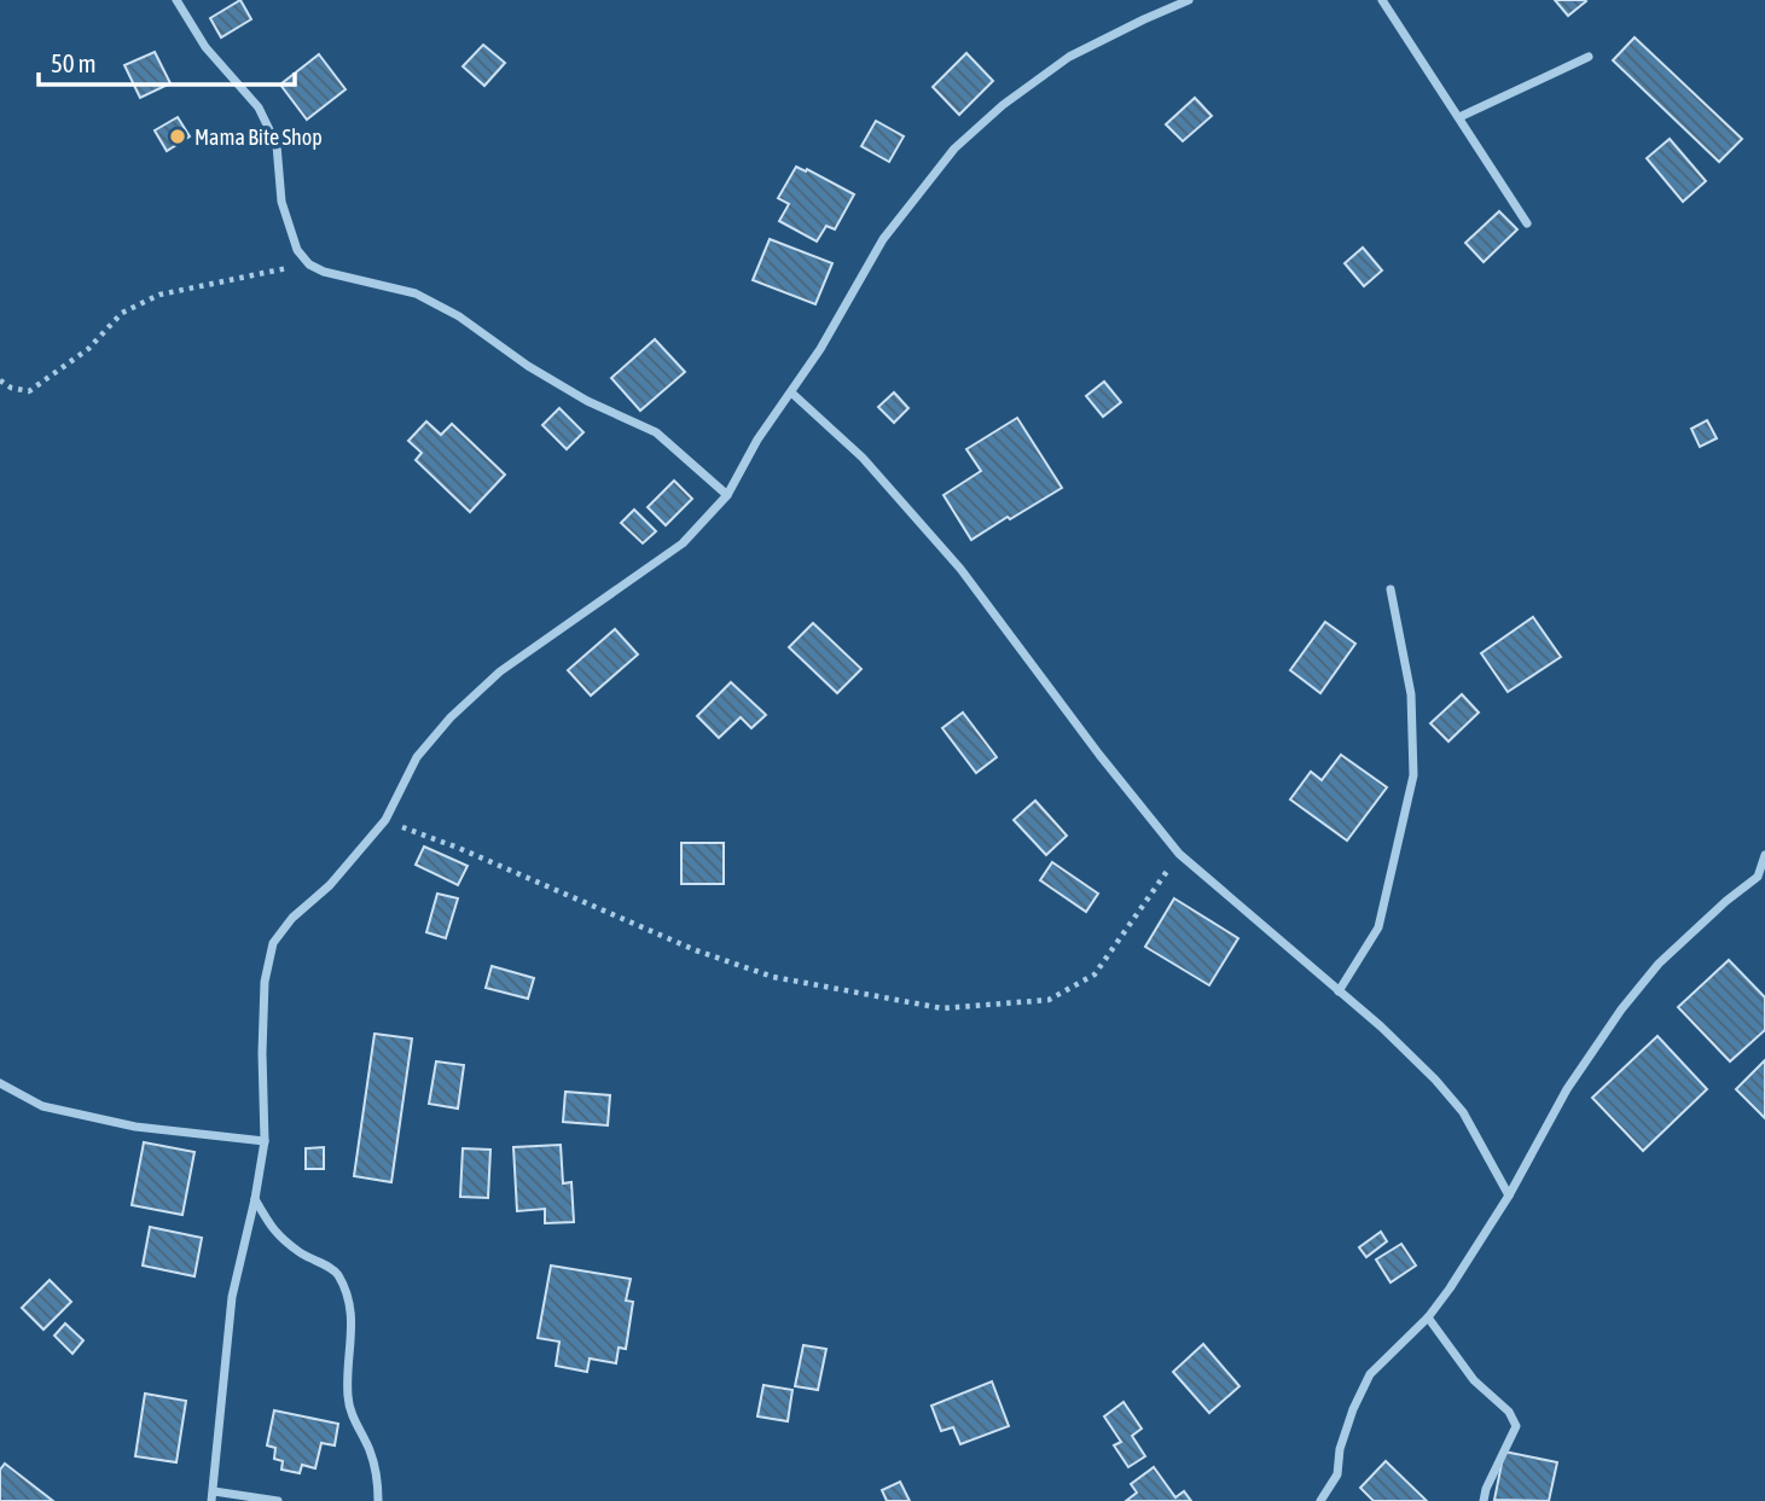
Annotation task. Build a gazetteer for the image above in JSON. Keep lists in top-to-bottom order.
{
  "places": ["Mama Bite Shop"],
  "scale_bar": "50 m"
}
